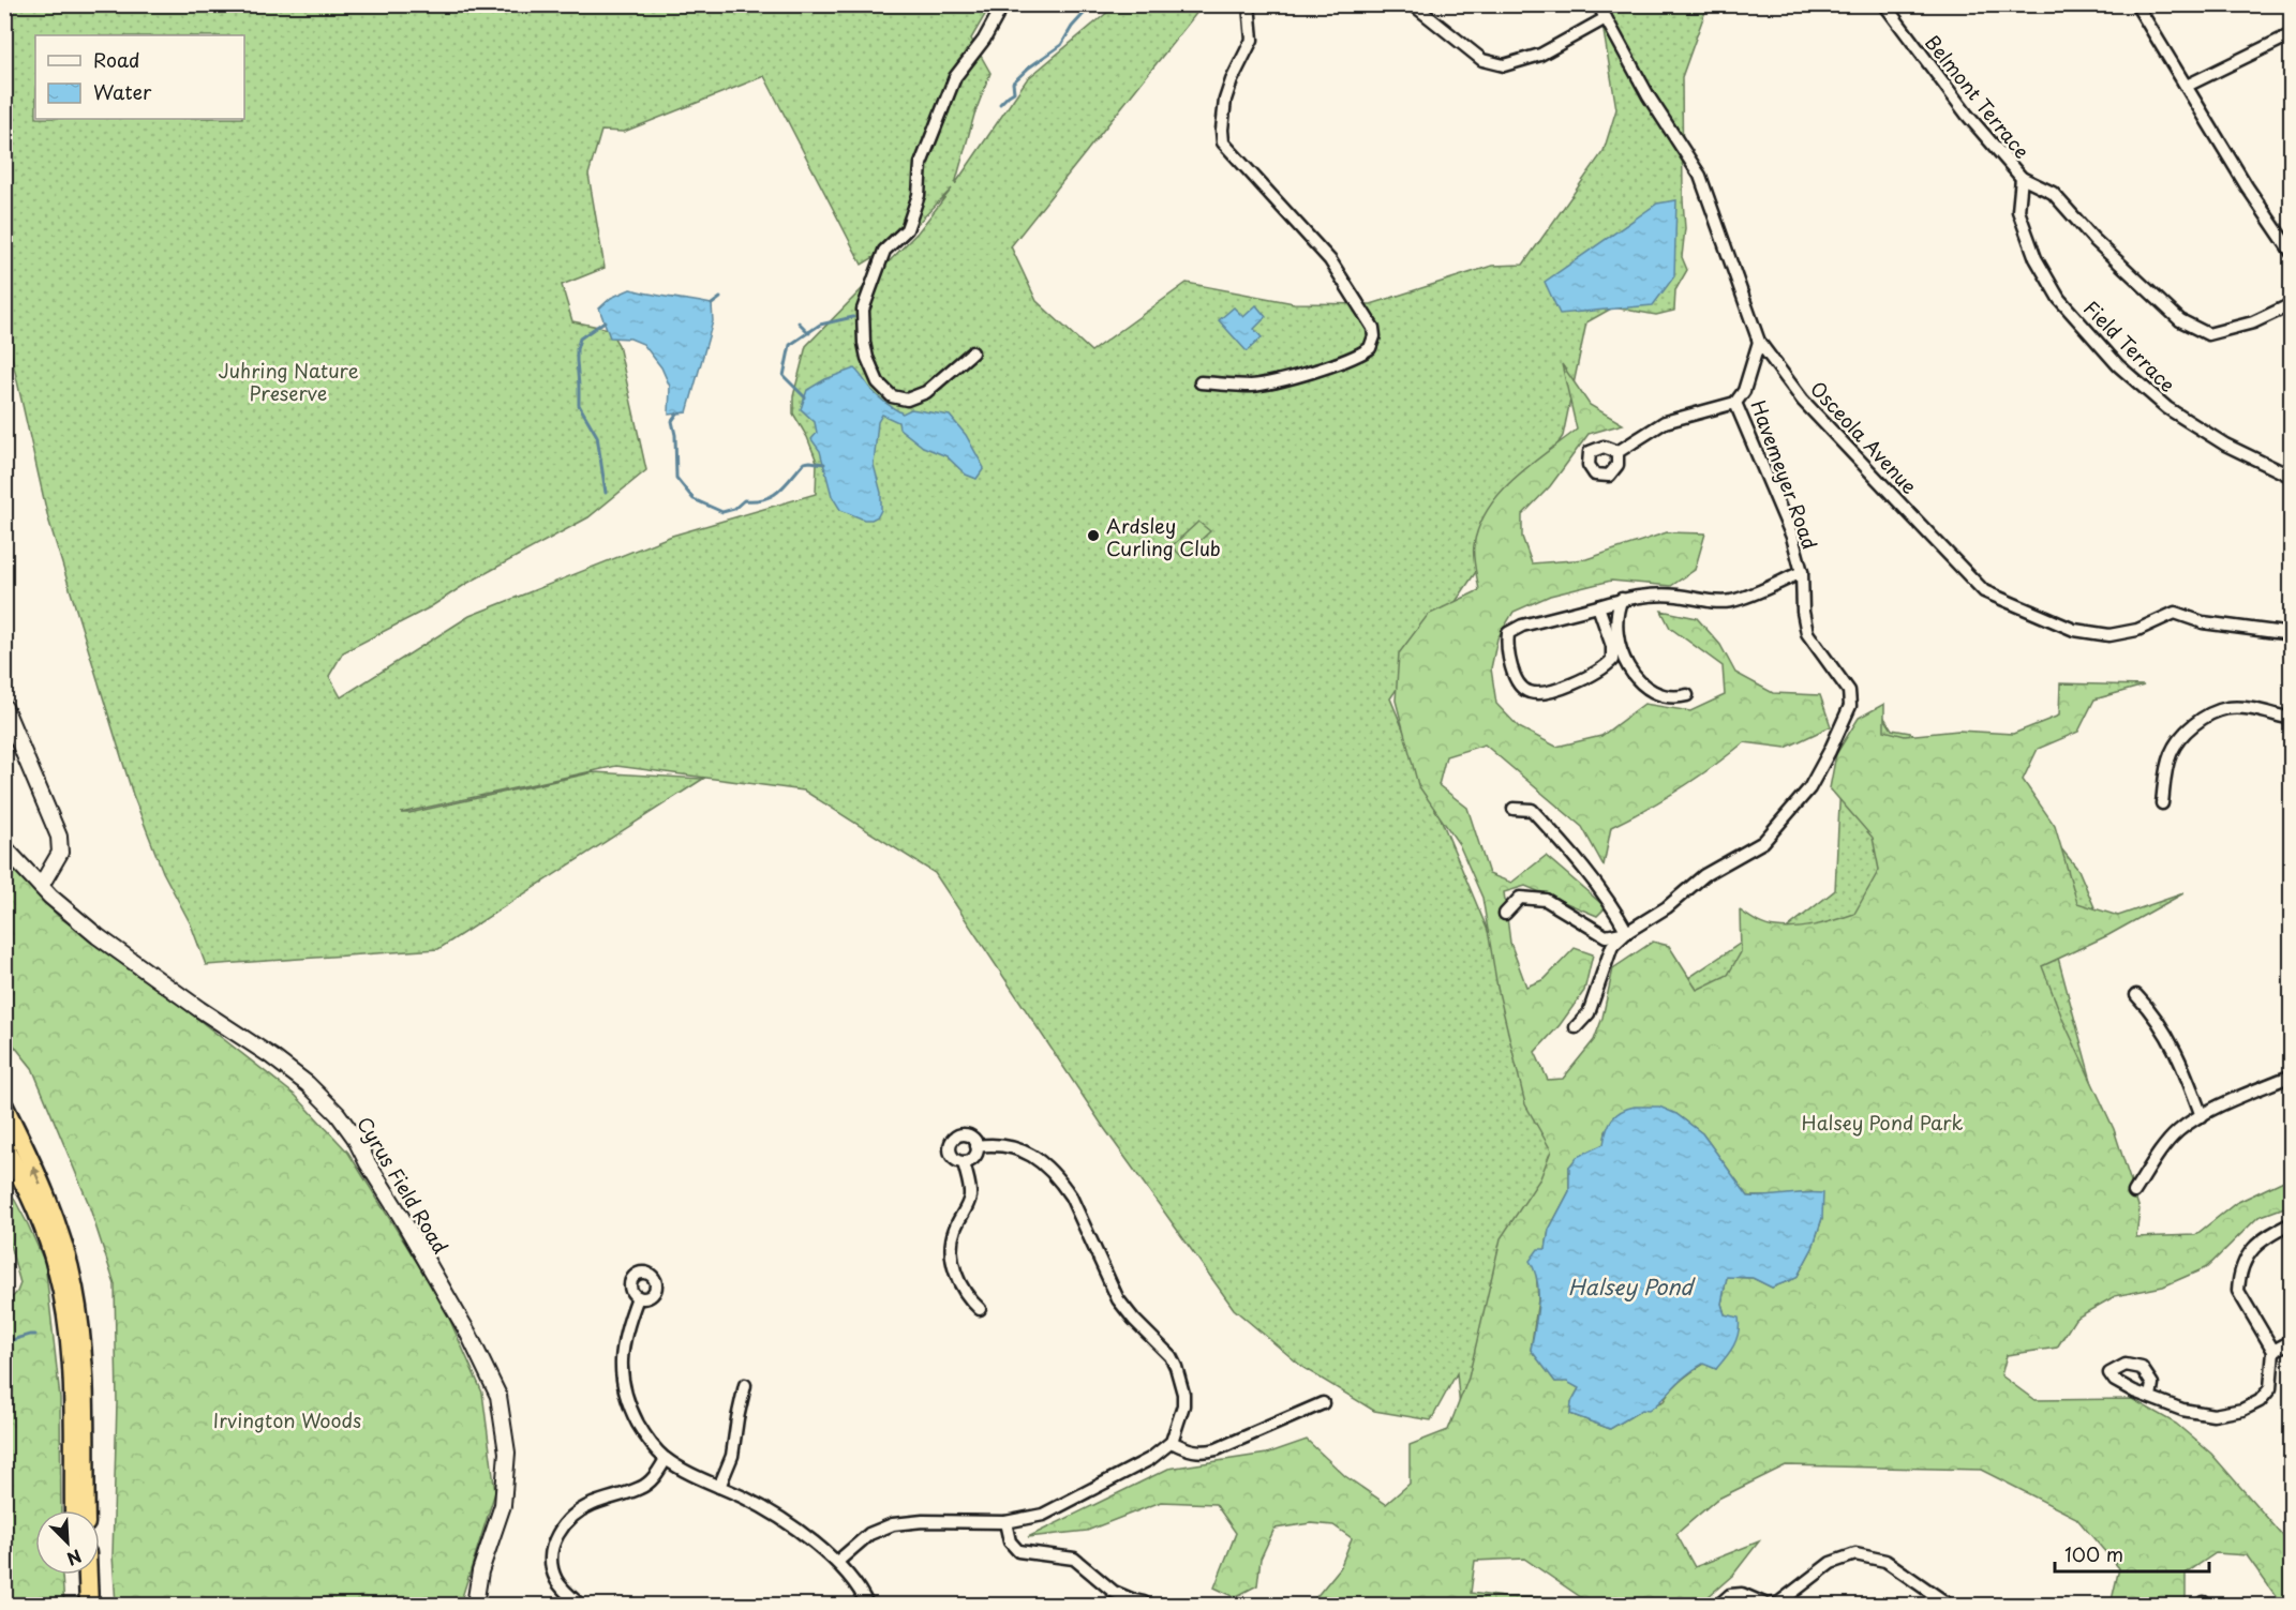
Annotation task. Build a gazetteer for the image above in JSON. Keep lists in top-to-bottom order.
{
  "streets": {
    "street": [
      "Belmont Terrace",
      "Field Terrace",
      "Osceola Avenue",
      "Havemeyer Road",
      "Cyrus Field Road"
    ]
  },
  "crossings": [
    ["Belmont Terrace", "Field Terrace"],
    ["Osceola Avenue", "Havemeyer Road"]
  ],
  "water": ["Halsey Pond"],
  "parks": ["Juhring Nature Preserve", "Halsey Pond Park", "Irvington Woods"],
  "places": ["Ardsley Curling Club"],
  "legend": ["Road", "Water"],
  "scale_bar": "100 m",
  "north": "bottom right"
}
